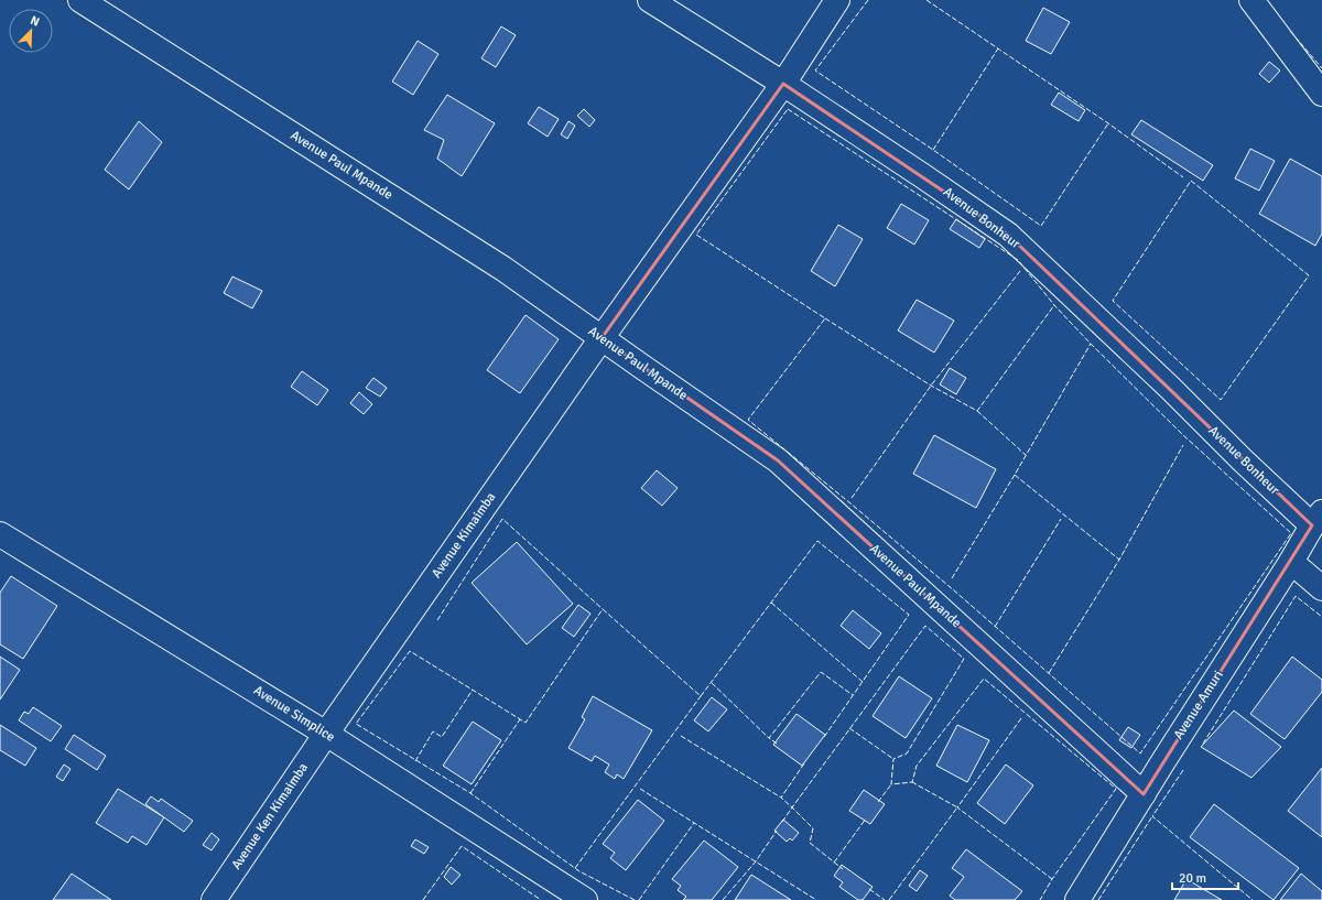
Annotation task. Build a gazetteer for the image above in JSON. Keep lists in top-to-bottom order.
{
  "streets": {
    "street": [
      "Avenue Paul Mpande",
      "Avenue Bonheur",
      "Avenue Kimaimba",
      "Avenue Amuri",
      "Avenue Simplice",
      "Avenue Ken Kimaimba"
    ]
  },
  "crossings": [
    ["Avenue Paul Mpande", "Avenue Kimaimba"],
    ["Avenue Paul Mpande", "Avenue Amuri"],
    ["Avenue Bonheur", "Avenue Kimaimba"],
    ["Avenue Bonheur", "Avenue Amuri"],
    ["Avenue Kimaimba", "Avenue Simplice"],
    ["Avenue Kimaimba", "Avenue Ken Kimaimba"],
    ["Avenue Simplice", "Avenue Ken Kimaimba"]
  ],
  "scale_bar": "20 m",
  "north": "top right"
}
